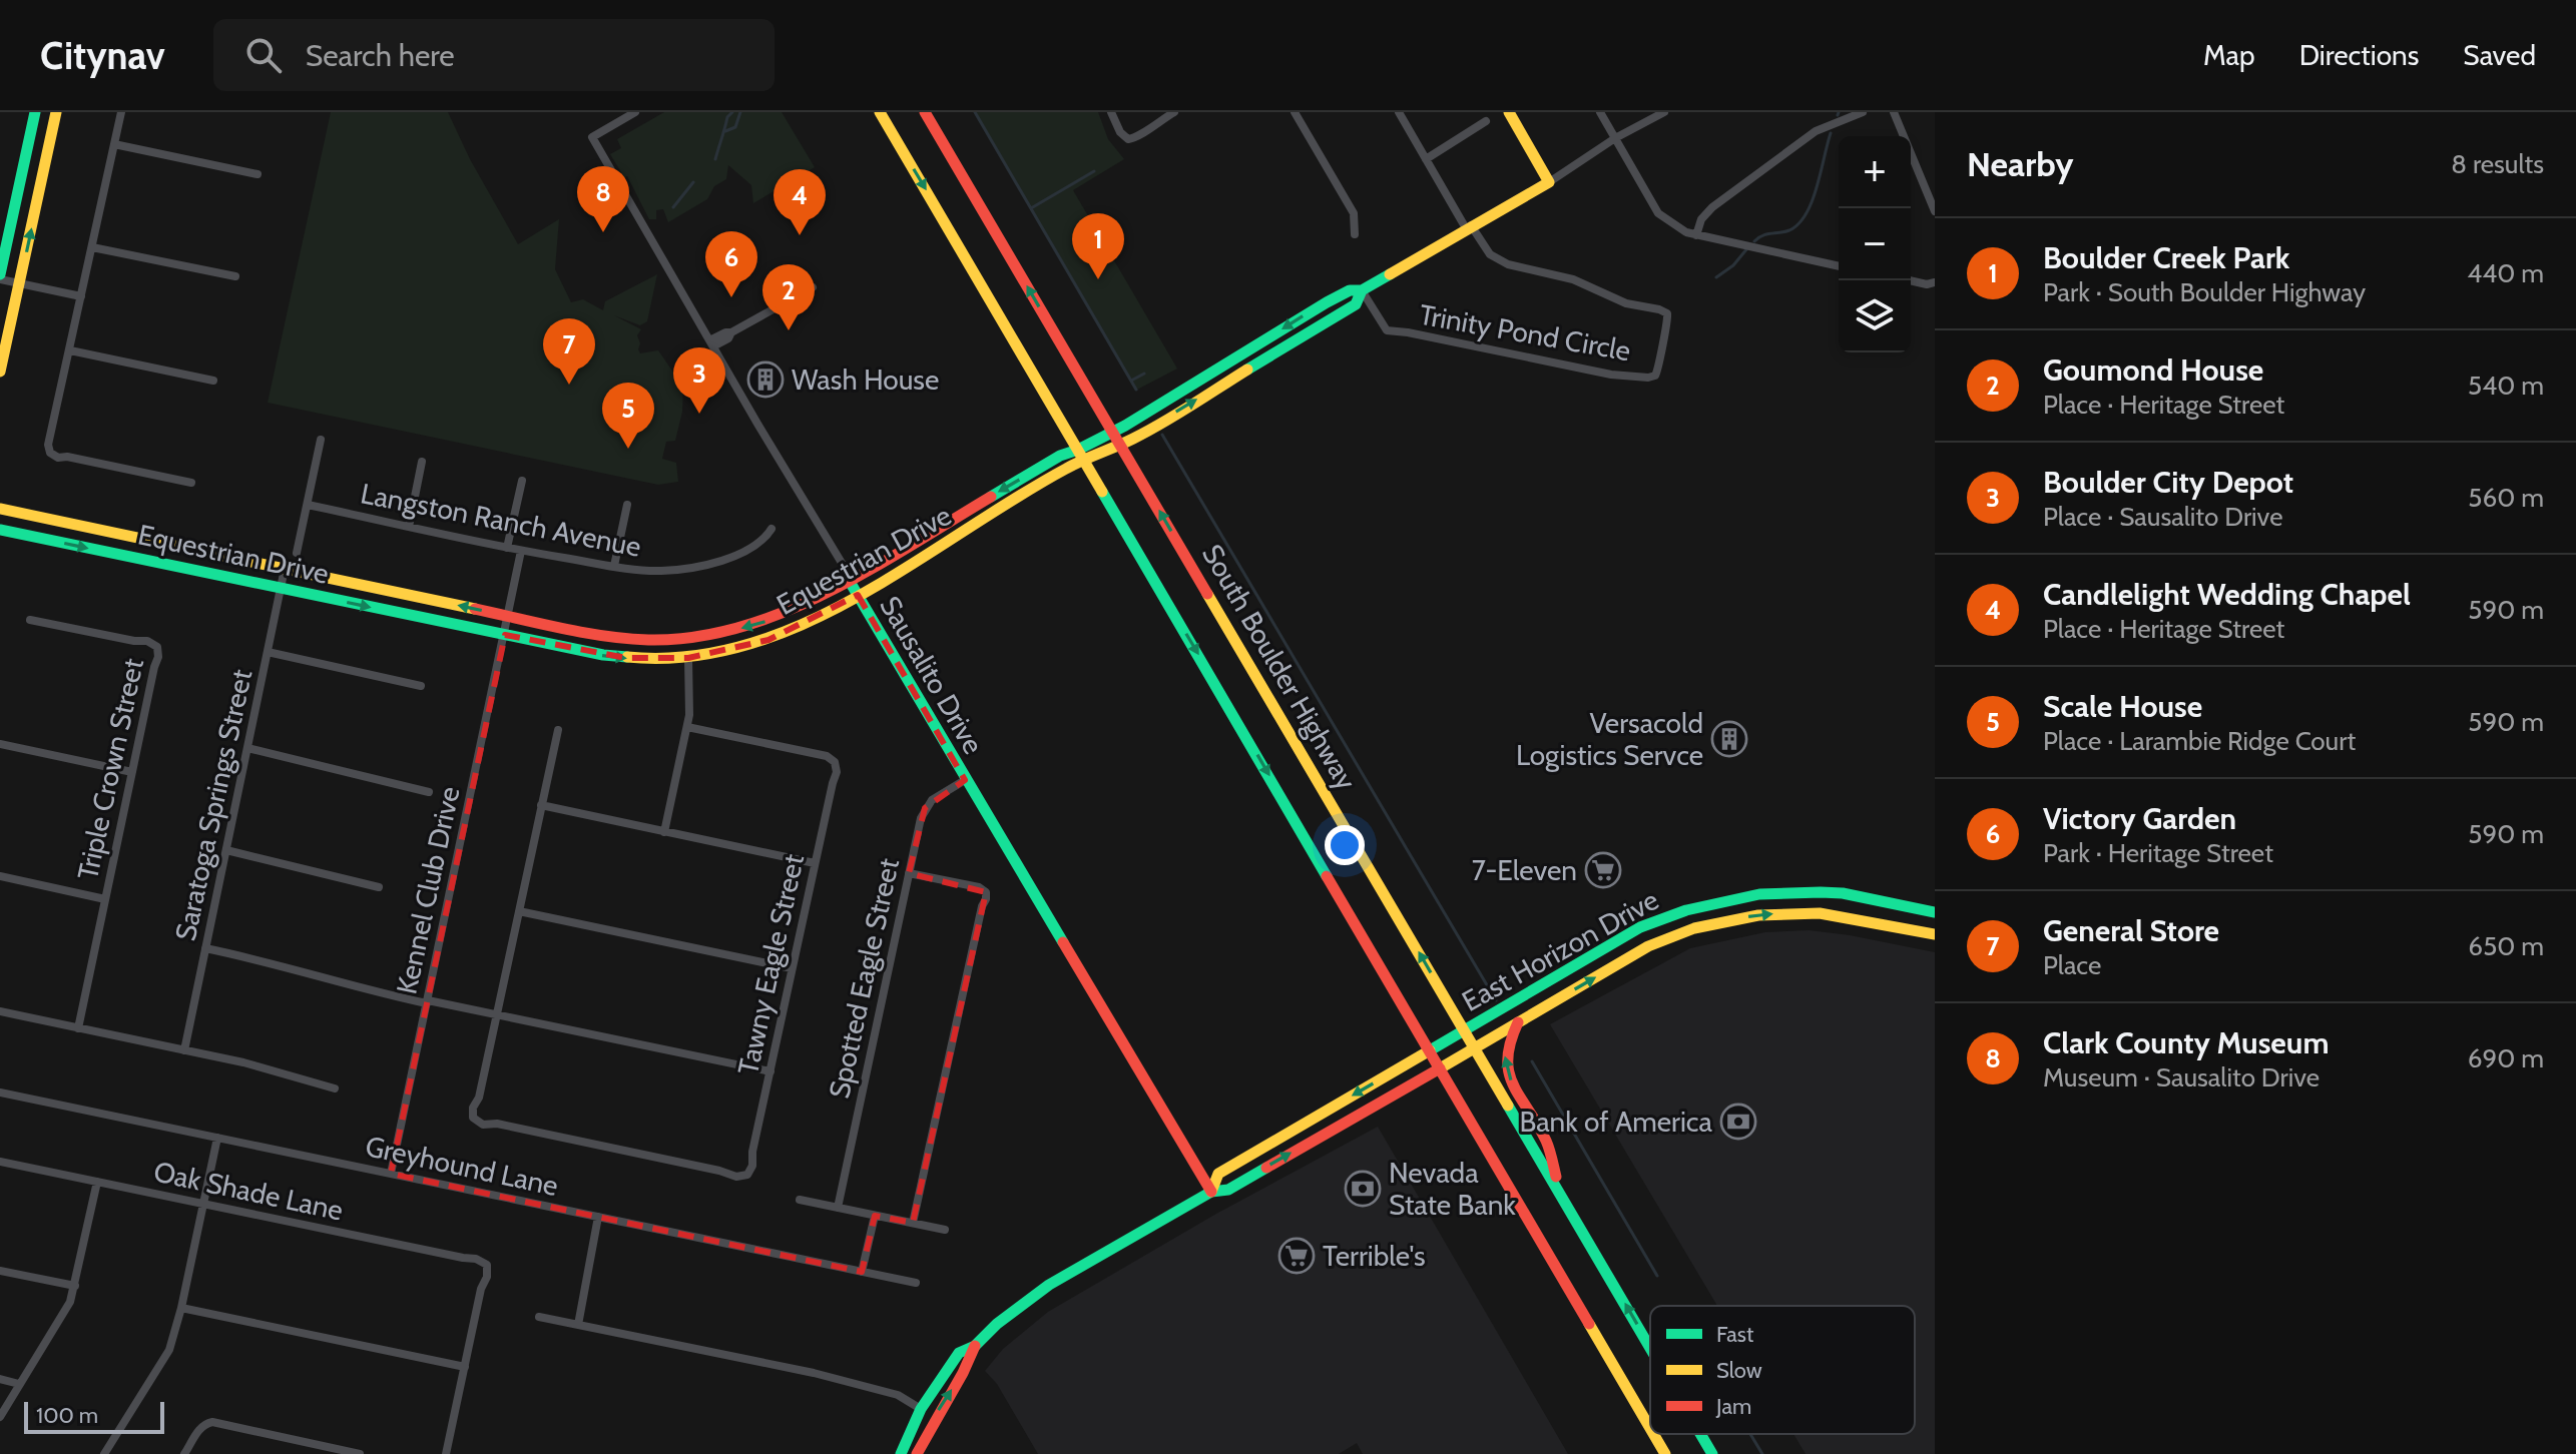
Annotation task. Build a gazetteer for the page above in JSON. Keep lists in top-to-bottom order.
{
  "streets": {
    "main road": [
      "Equestrian Drive",
      "South Boulder Highway",
      "Sausalito Drive",
      "East Horizon Drive"
    ],
    "street": [
      "Trinity Pond Circle",
      "Langston Ranch Avenue",
      "Triple Crown Street",
      "Saratoga Springs Street",
      "Kennel Club Drive",
      "Tawny Eagle Street",
      "Spotted Eagle Street",
      "Greyhound Lane",
      "Oak Shade Lane"
    ]
  },
  "crossings": [
    ["Trinity Pond Circle", "Equestrian Drive"],
    ["Langston Ranch Avenue", "Kennel Club Drive"],
    ["Equestrian Drive", "South Boulder Highway"],
    ["Equestrian Drive", "Sausalito Drive"],
    ["Equestrian Drive", "Saratoga Springs Street"],
    ["Equestrian Drive", "Kennel Club Drive"],
    ["South Boulder Highway", "East Horizon Drive"],
    ["Sausalito Drive", "East Horizon Drive"],
    ["Sausalito Drive", "Spotted Eagle Street"],
    ["Kennel Club Drive", "Greyhound Lane"]
  ],
  "places": {
    "building": ["Wash House", "Versacold Logistics Servce"],
    "supermarket": ["7-Eleven", "Terrible's"],
    "bank": ["Bank of America", "Nevada State Bank"]
  },
  "legend": ["Fast", "Slow", "Jam"],
  "scale_bar": "100 m",
  "page": {
    "header": "Citynav",
    "search": "Search here",
    "nav": ["Map", "Directions", "Saved"],
    "heading": ["Nearby", "8 results"],
    "map_buttons": ["+", "−"],
    "pins": [
      "8",
      "4",
      "1",
      "6",
      "2",
      "7",
      "3",
      "5"
    ],
    "list": [
      {
        "mark": "1",
        "name": "Boulder Creek Park",
        "note": "Park · South Boulder Highway",
        "value": "440 m"
      },
      {
        "mark": "2",
        "name": "Goumond House",
        "note": "Place · Heritage Street",
        "value": "540 m"
      },
      {
        "mark": "3",
        "name": "Boulder City Depot",
        "note": "Place · Sausalito Drive",
        "value": "560 m"
      },
      {
        "mark": "4",
        "name": "Candlelight Wedding Chapel",
        "note": "Place · Heritage Street",
        "value": "590 m"
      },
      {
        "mark": "5",
        "name": "Scale House",
        "note": "Place · Larambie Ridge Court",
        "value": "590 m"
      },
      {
        "mark": "6",
        "name": "Victory Garden",
        "note": "Park · Heritage Street",
        "value": "590 m"
      },
      {
        "mark": "7",
        "name": "General Store",
        "note": "Place",
        "value": "650 m"
      },
      {
        "mark": "8",
        "name": "Clark County Museum",
        "note": "Museum · Sausalito Drive",
        "value": "690 m"
      }
    ],
    "scale": "100 m"
  }
}
